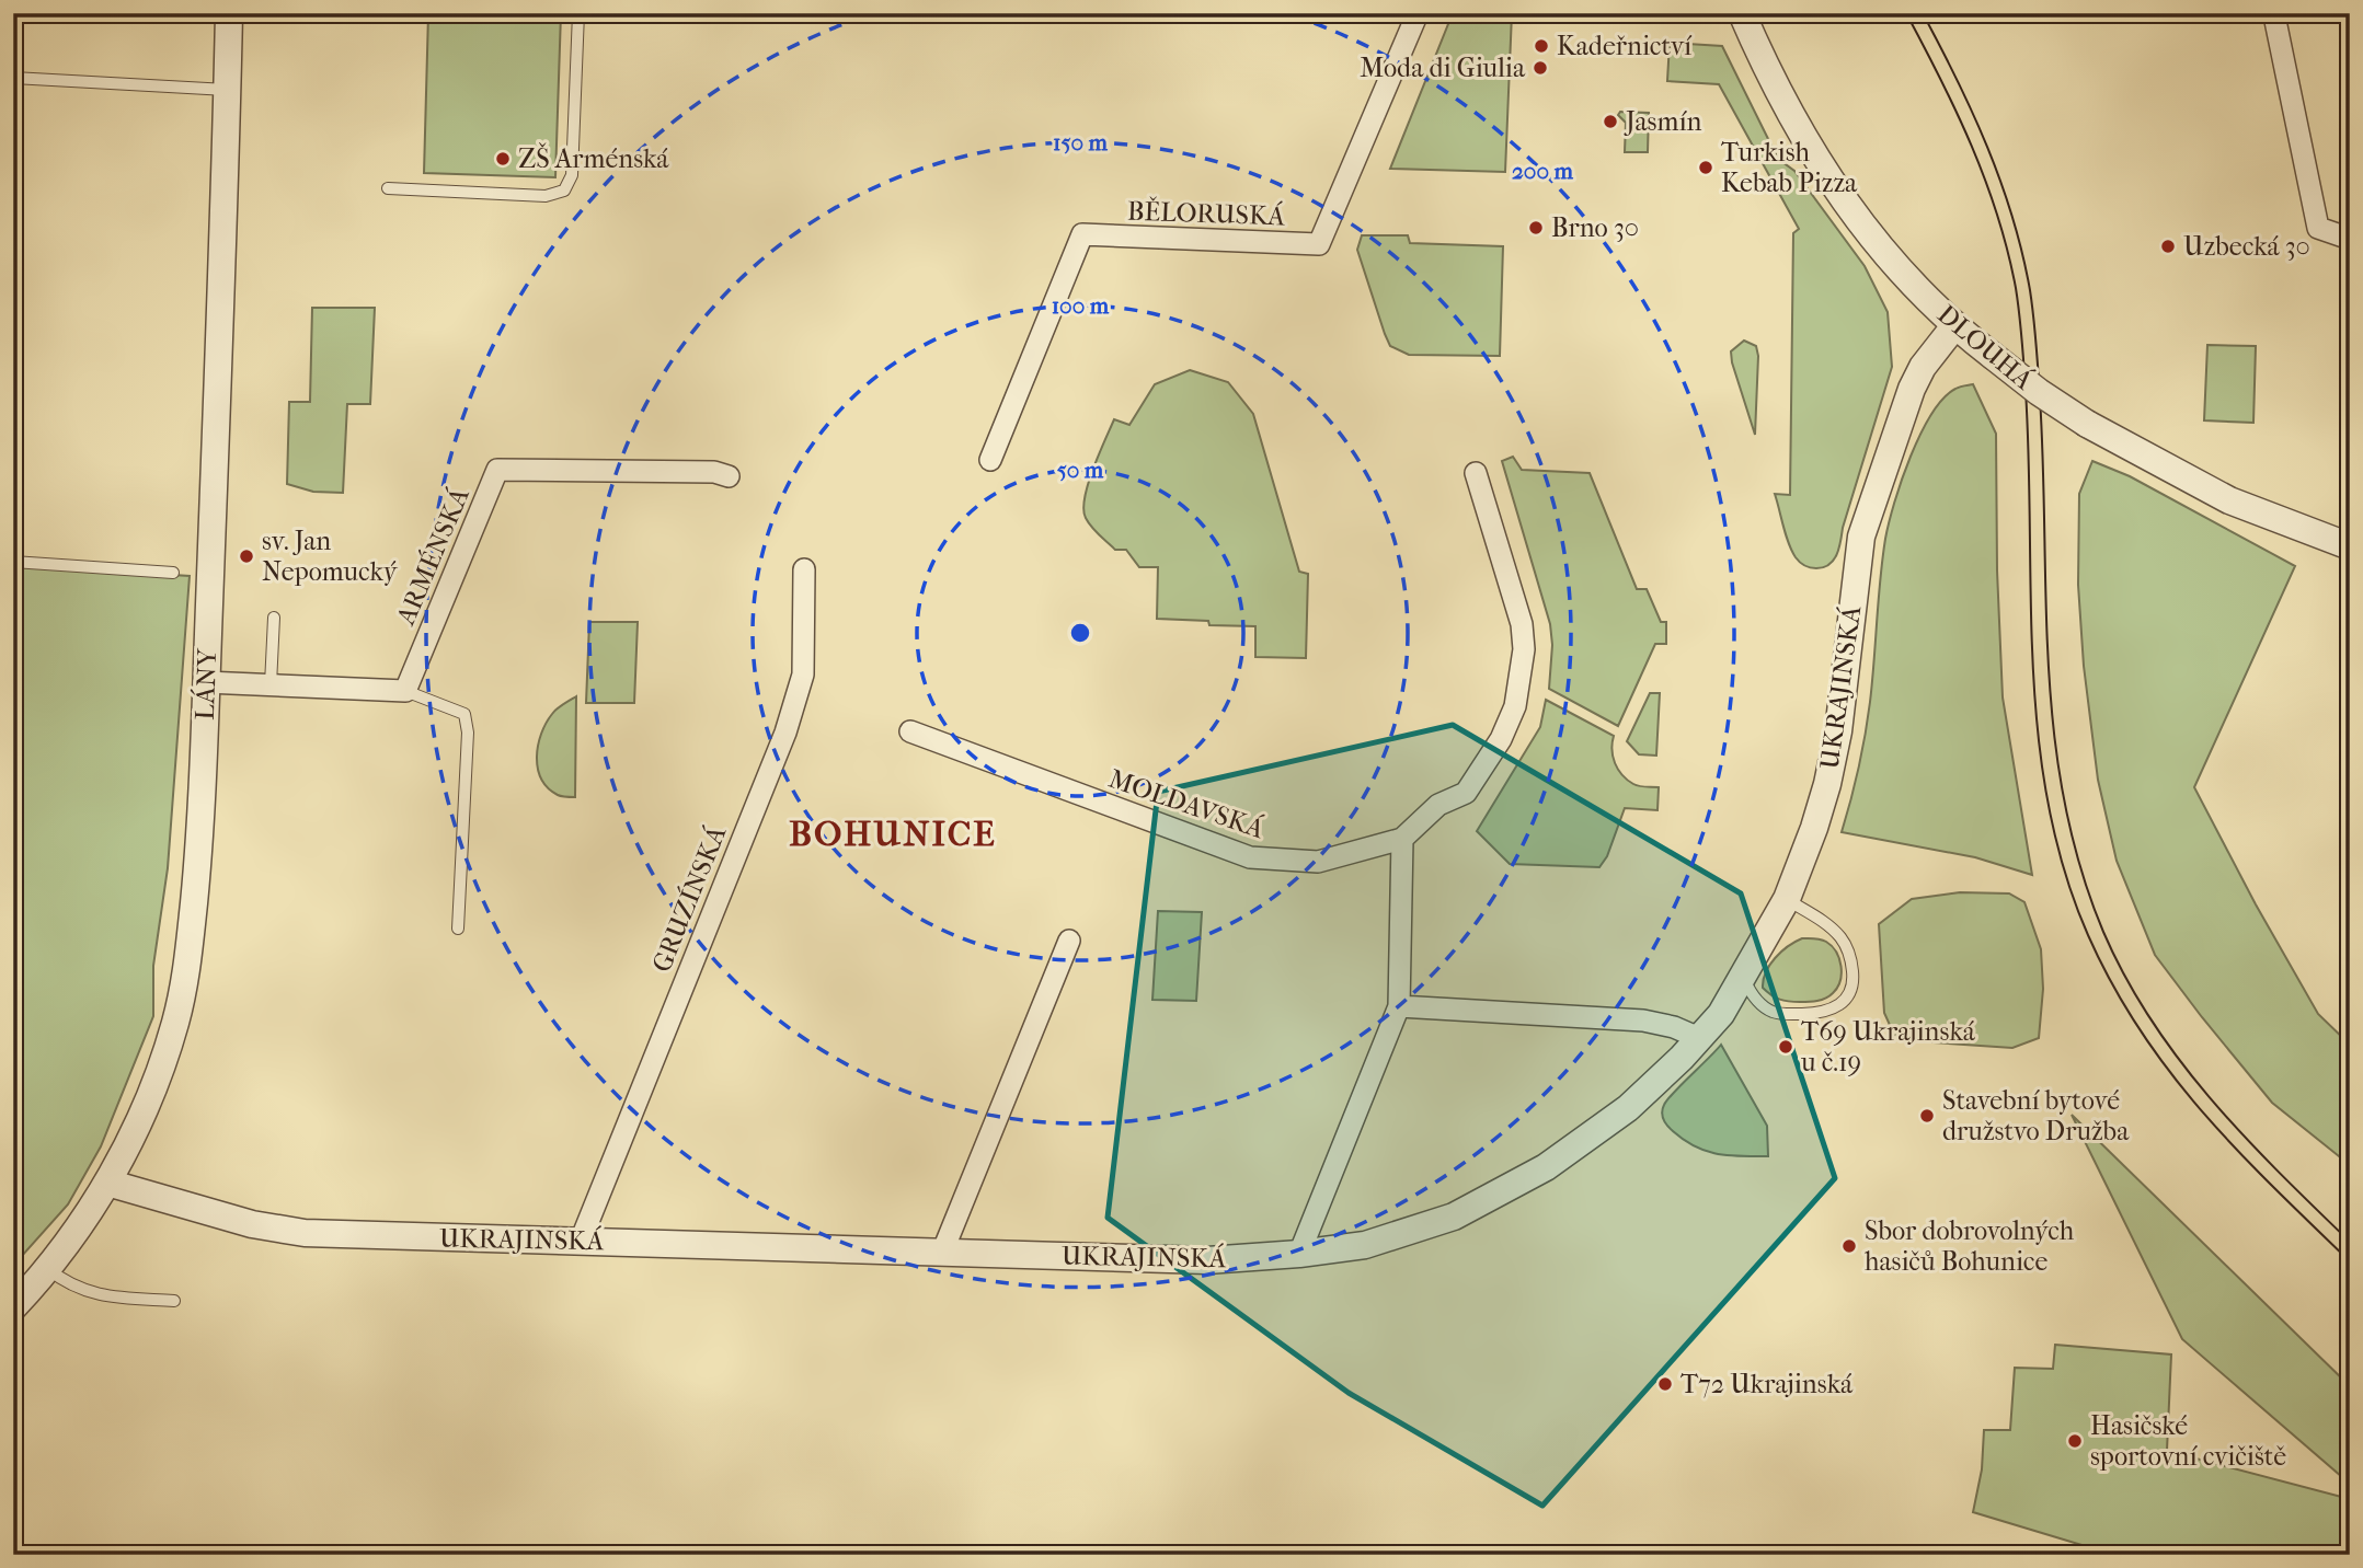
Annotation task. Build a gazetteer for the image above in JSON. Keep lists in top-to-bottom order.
{
  "streets": {
    "street": [
      "BĚLORUSKÁ",
      "DLOUHÁ",
      "ARMÉNSKÁ",
      "LÁNY",
      "UKRAJINSKÁ",
      "MOLDAVSKÁ",
      "GRUZÍNSKÁ"
    ]
  },
  "crossings": [
    ["DLOUHÁ", "UKRAJINSKÁ"],
    ["LÁNY", "UKRAJINSKÁ"],
    ["UKRAJINSKÁ", "GRUZÍNSKÁ"]
  ],
  "districts": ["BOHUNICE"],
  "places": [
    "Kadeřnictví",
    "Moda di Giulia",
    "Jasmín",
    "ZŠ Arménská",
    "Turkish Kebab Pizza",
    "Brno 30",
    "Uzbecká 30",
    "sv. Jan Nepomucký",
    "T69 Ukrajinská u č.19",
    "Stavební bytové družstvo Družba",
    "Sbor dobrovolných hasičů Bohunice",
    "T72 Ukrajinská",
    "Hasičské sportovní cvičiště"
  ],
  "rings": [
    "150 m",
    "200 m",
    "100 m",
    "50 m"
  ]
}
